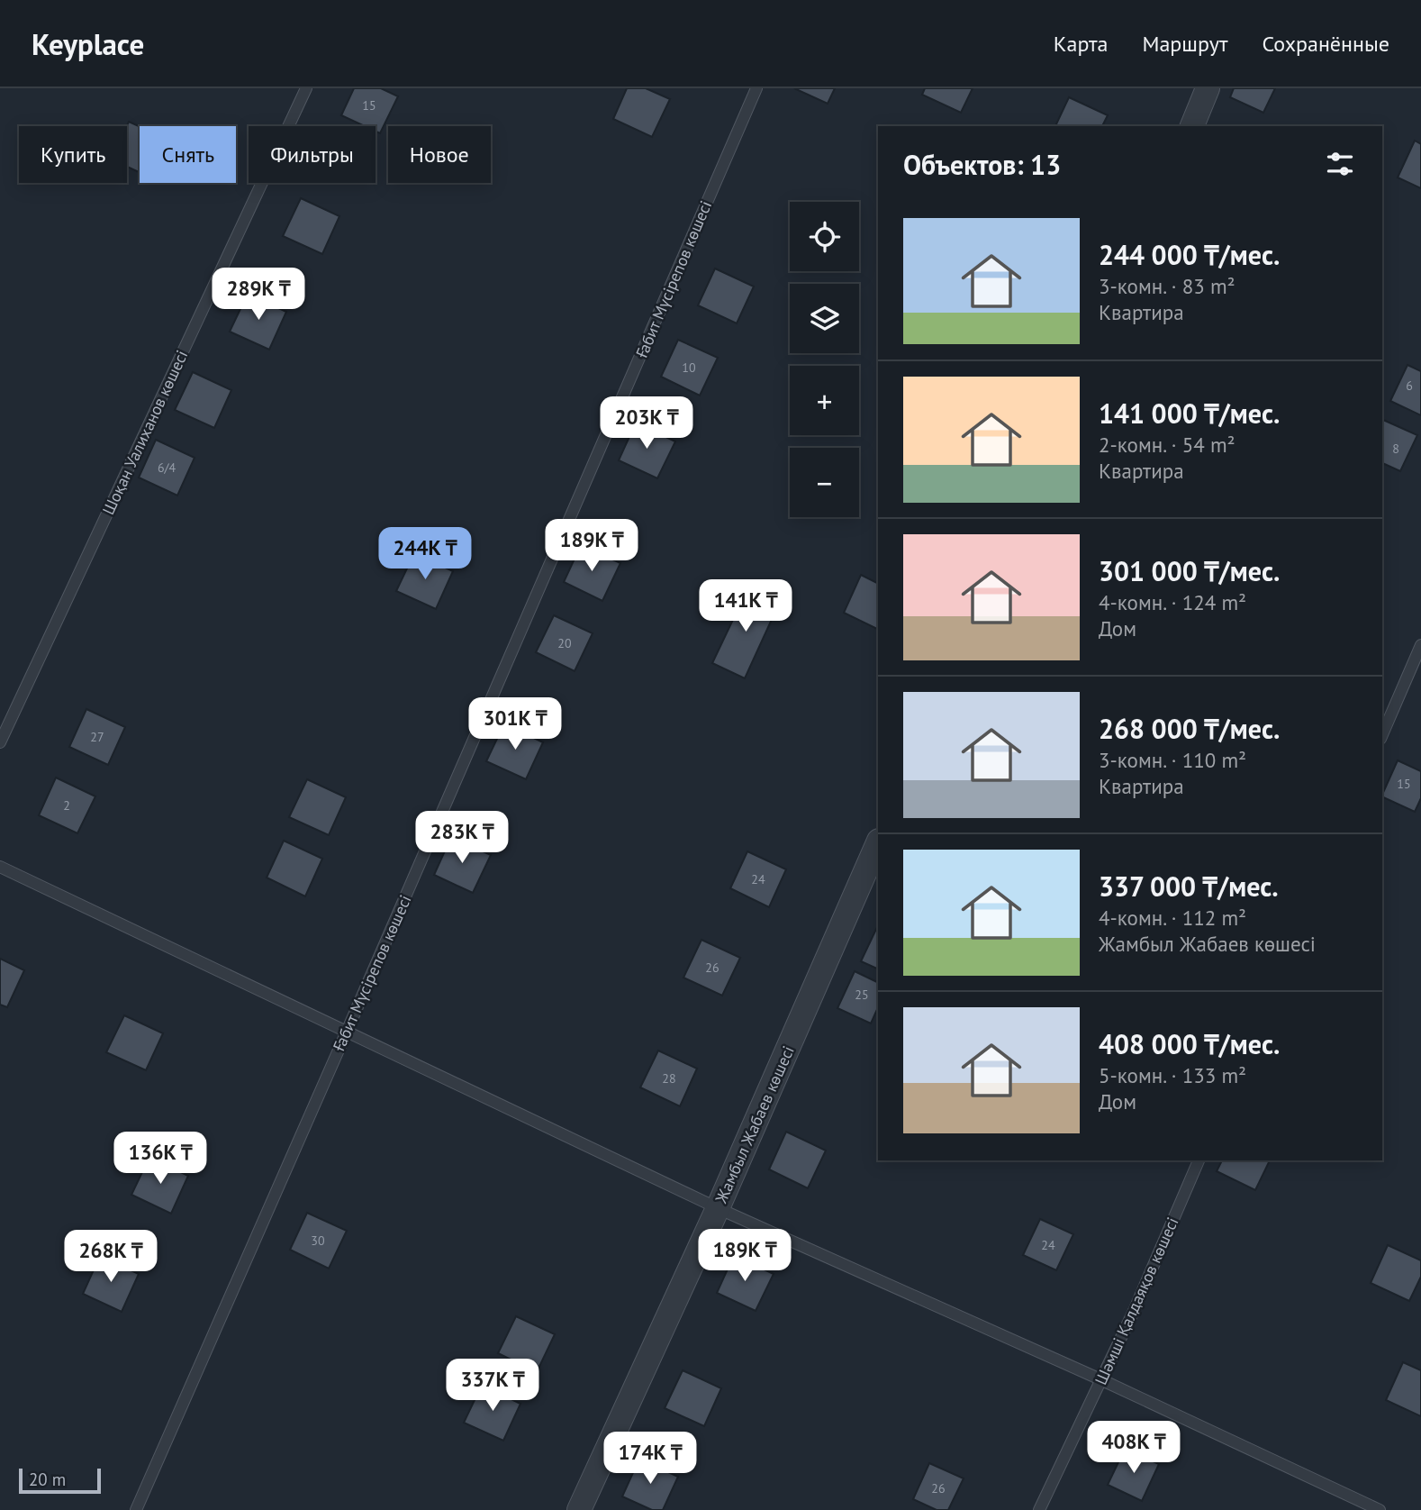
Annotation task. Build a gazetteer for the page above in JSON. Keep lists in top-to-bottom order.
{
  "streets": {
    "street": ["Жамбыл Жабаев көшесі"],
    "lane": ["Ғабит Мүсірепов көшесі", "Шоқан Уалиханов көшесі", "Шәмші Қалдаяқов көшесі"]
  },
  "house_numbers": [
    "15",
    "10",
    "6",
    "8",
    "6/4",
    "20",
    "27",
    "15",
    "2",
    "24",
    "26",
    "25",
    "28",
    "30",
    "24",
    "26"
  ],
  "scale_bar": "20 m",
  "page": {
    "header": "Keyplace",
    "nav": ["Карта", "Маршрут", "Сохранённые"],
    "chip": [
      "Купить",
      "Снять",
      "Фильтры",
      "Новое"
    ],
    "heading": "Объектов: 13",
    "map_buttons": ["+", "−"],
    "list": [
      {
        "name": "244 000 ₸/мес.",
        "note": "3-комн. · 83 m² · Квартира"
      },
      {
        "name": "141 000 ₸/мес.",
        "note": "2-комн. · 54 m² · Квартира"
      },
      {
        "name": "301 000 ₸/мес.",
        "note": "4-комн. · 124 m² · Дом"
      },
      {
        "name": "268 000 ₸/мес.",
        "note": "3-комн. · 110 m² · Квартира"
      },
      {
        "name": "337 000 ₸/мес.",
        "note": "4-комн. · 112 m² · Жамбыл Жабаев көшесі"
      },
      {
        "name": "408 000 ₸/мес.",
        "note": "5-комн. · 133 m² · Дом"
      }
    ],
    "price": [
      "289K ₸",
      "203K ₸",
      "189K ₸",
      "244K ₸",
      "141K ₸",
      "301K ₸",
      "283K ₸",
      "136K ₸",
      "189K ₸",
      "268K ₸",
      "337K ₸",
      "408K ₸",
      "174K ₸"
    ],
    "scale": "20 m"
  }
}
